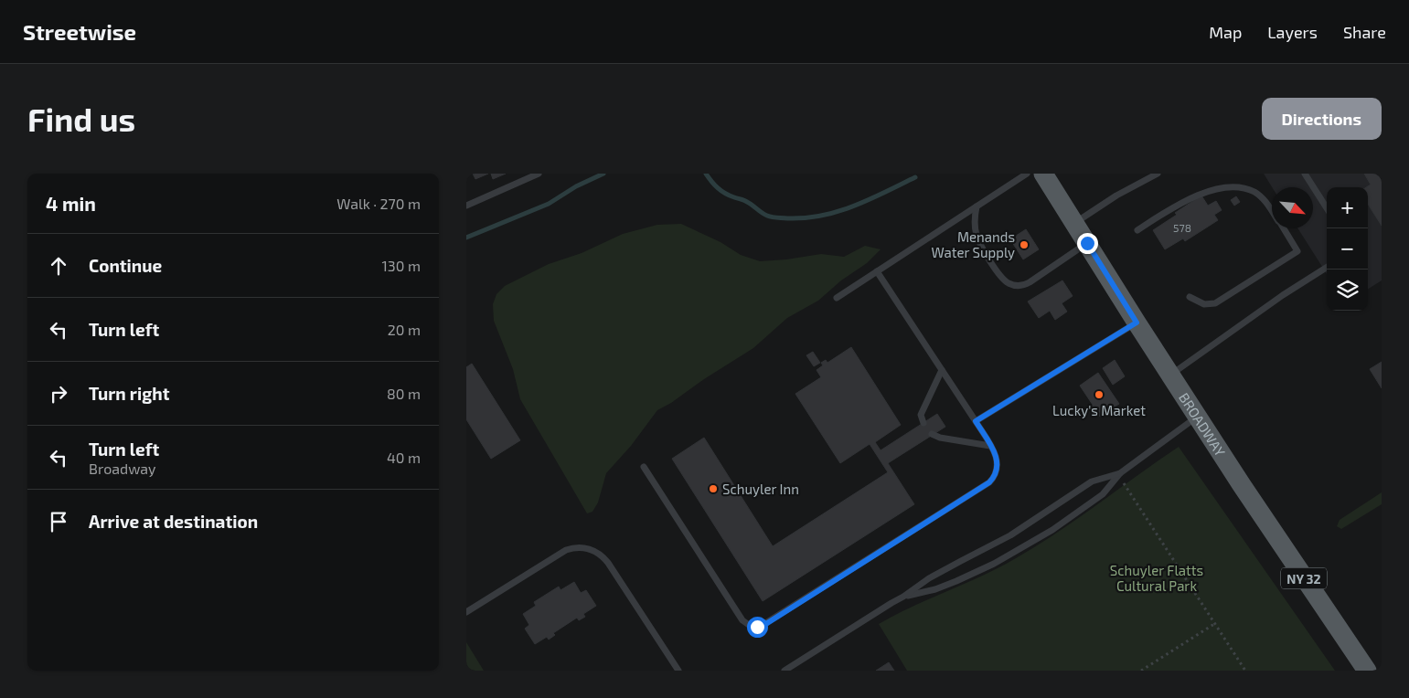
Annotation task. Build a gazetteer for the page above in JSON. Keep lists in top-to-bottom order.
{
  "streets": {
    "main road": ["BROADWAY", "NY 32"]
  },
  "parks": ["Schuyler Flatts Cultural Park"],
  "places": ["Menands Water Supply", "Lucky's Market", "Schuyler Inn"],
  "house_numbers": ["578"],
  "north": "bottom right",
  "page": {
    "header": "Streetwise",
    "nav": ["Map", "Layers", "Share"],
    "buttons": "Directions",
    "title": "Find us",
    "heading": ["4 min", "Walk · 270 m"],
    "map_buttons": ["+", "−"],
    "list": [
      ["Continue", "130 m"],
      ["Turn left", "20 m"],
      ["Turn right", "80 m"],
      ["Turn left", "Broadway", "40 m"],
      "Arrive at destination"
    ]
  }
}
